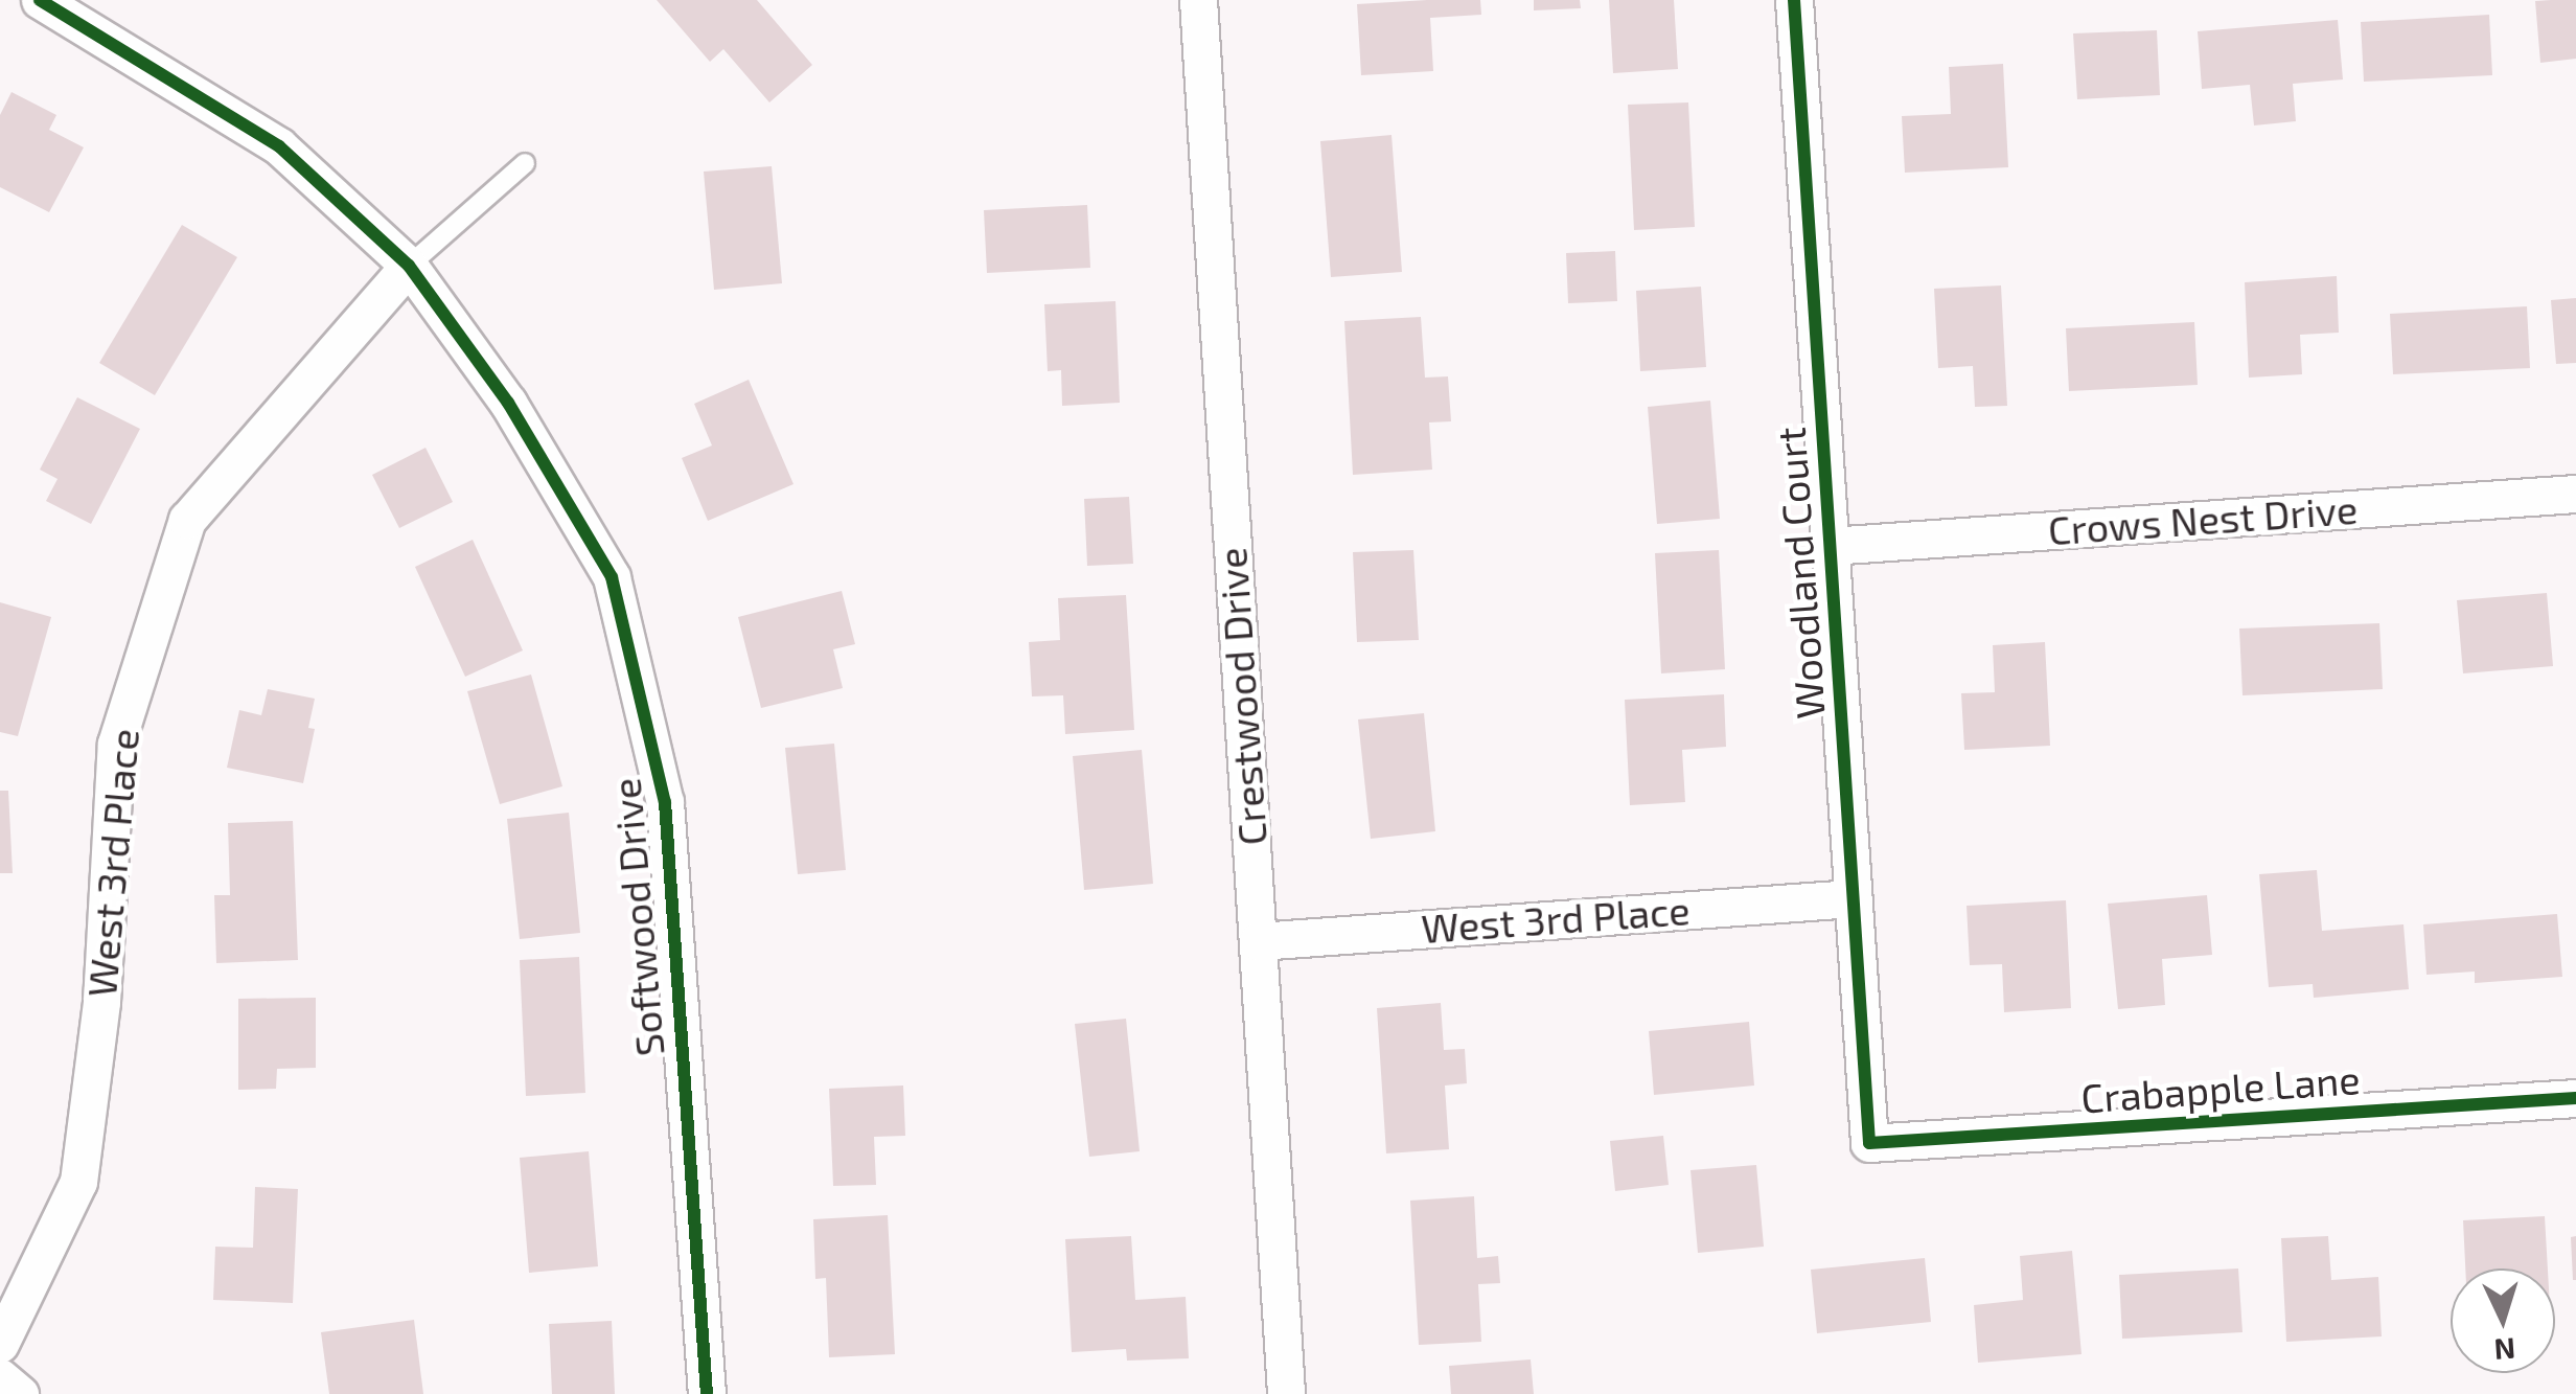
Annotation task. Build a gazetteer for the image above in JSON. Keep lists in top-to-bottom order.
{
  "streets": {
    "street": [
      "Crows Nest Drive",
      "Woodland Court",
      "Crestwood Drive",
      "West 3rd Place",
      "Softwood Drive",
      "Crabapple Lane"
    ]
  },
  "crossings": [
    ["Crows Nest Drive", "Woodland Court"],
    ["Woodland Court", "West 3rd Place"],
    ["Woodland Court", "Crabapple Lane"],
    ["Crestwood Drive", "West 3rd Place"],
    ["West 3rd Place", "Softwood Drive"]
  ],
  "north": "bottom"
}
